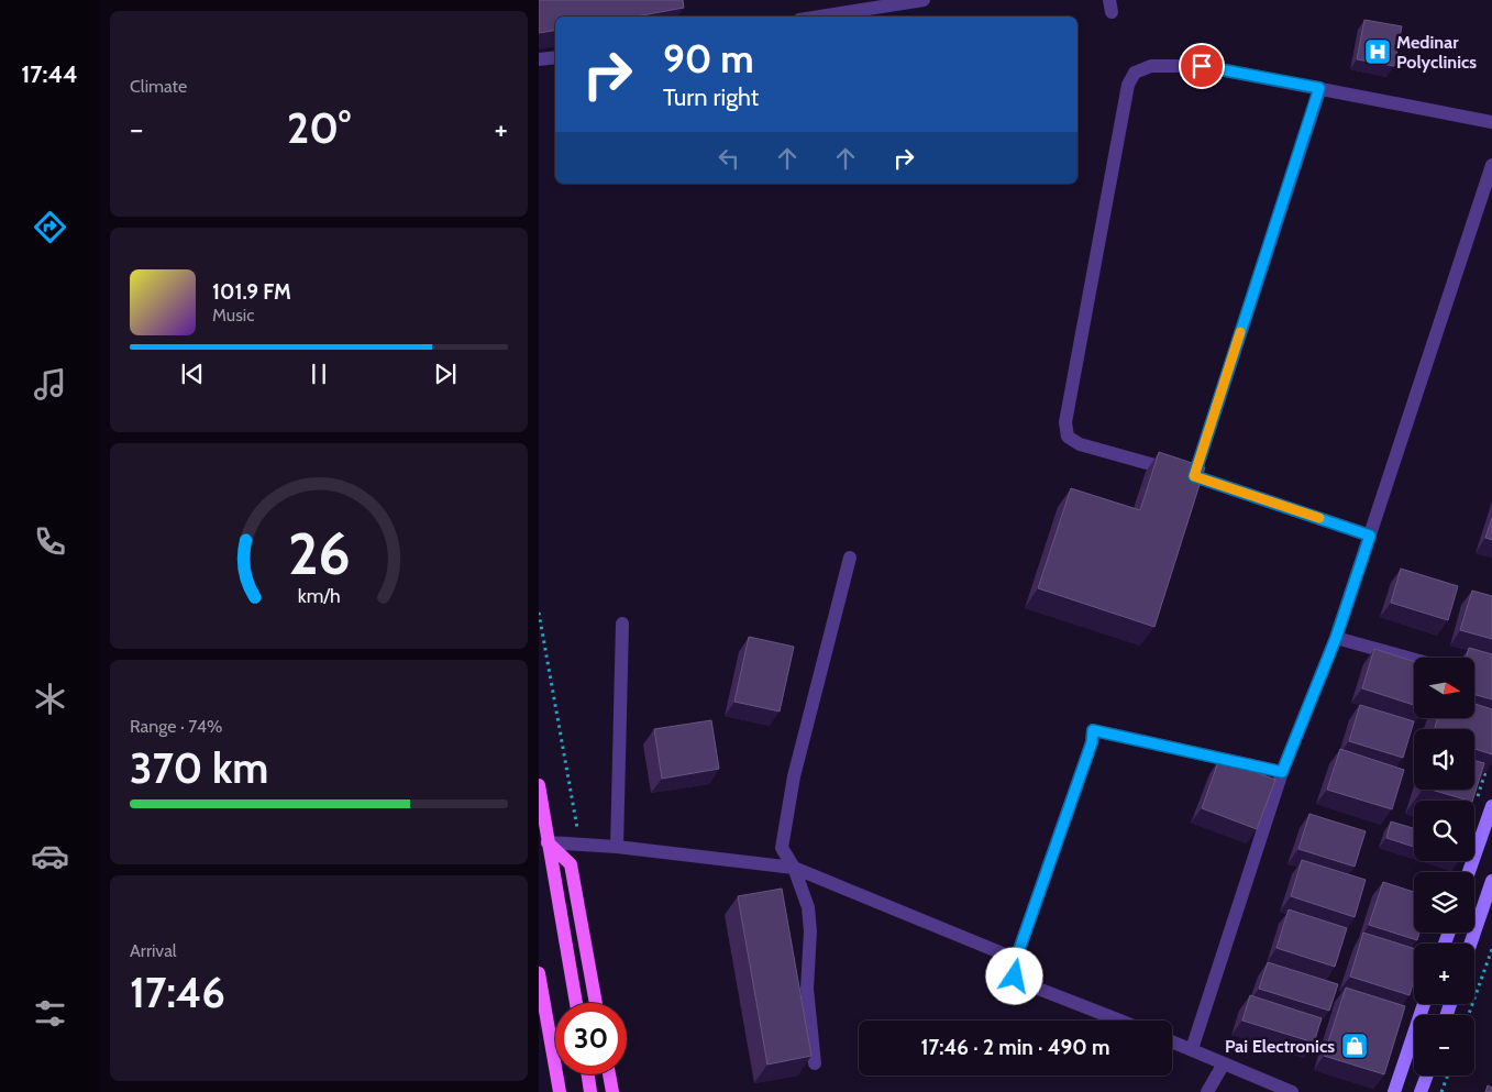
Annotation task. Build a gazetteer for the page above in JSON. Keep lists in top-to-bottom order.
{
  "places": {
    "hospital": ["Medinar Polyclinics"],
    "shop": ["Pai Electronics"]
  },
  "north": "right",
  "page": {
    "tabs": "17:44",
    "tile": [
      "Climate",
      ["Range · 74%", "370 km"],
      ["Arrival", "17:46"]
    ],
    "turn": ["90 m", "Turn right"],
    "heat": ["−", "20°", "+"],
    "song": ["101.9 FM", "Music"],
    "map_buttons": ["+", "−"],
    "limit": "30",
    "trip": "17:46 · 2 min · 490 m",
    "gauge": ["26", "km/h"]
  }
}
